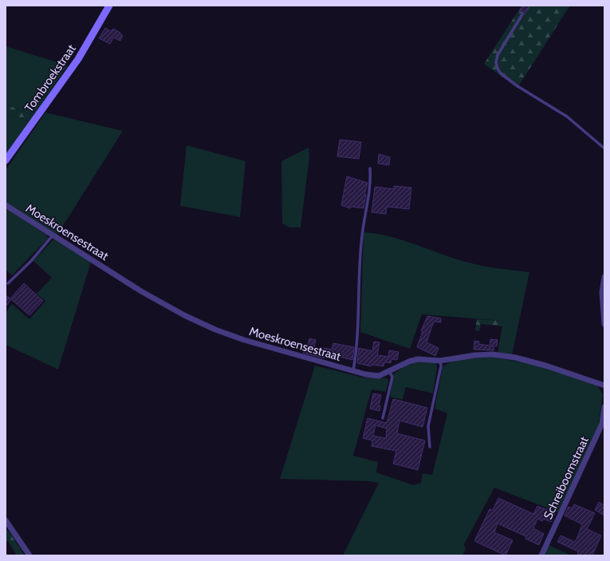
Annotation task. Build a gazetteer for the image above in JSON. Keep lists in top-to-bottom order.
{
  "streets": {
    "street": ["Tombroekstraat", "Moeskroensestraat", "Schreiboomstraat"]
  }
}
